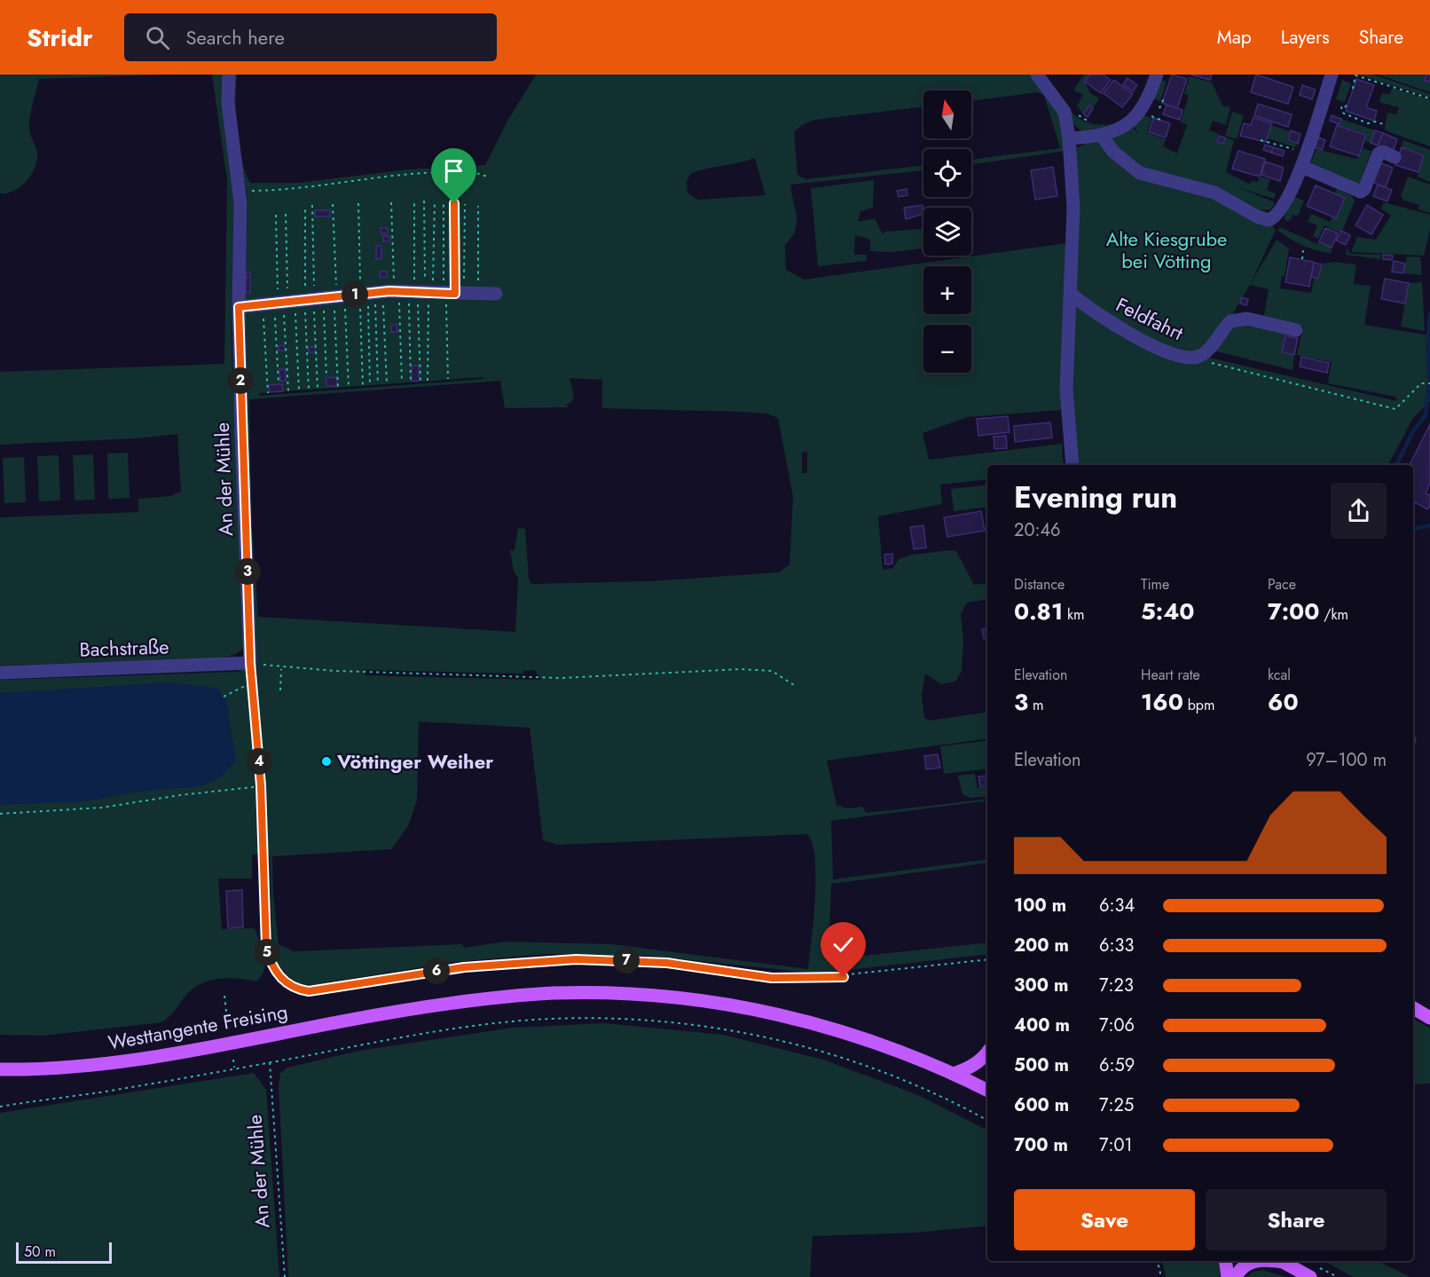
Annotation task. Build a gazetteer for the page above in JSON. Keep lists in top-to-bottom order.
{
  "streets": {
    "main road": ["Westtangente Freising"],
    "street": ["Feldfahrt", "An der Mühle", "Bachstraße"]
  },
  "crossings": [
    ["An der Mühle", "Bachstraße"]
  ],
  "parks": ["Alte Kiesgrube bei Vötting"],
  "places": ["Vöttinger Weiher"],
  "scale_bar": "50 m",
  "north": "top",
  "page": {
    "header": "Stridr",
    "search": "Search here",
    "nav": ["Map", "Layers", "Share"],
    "map_buttons": ["+", "−"],
    "pins": [
      "1",
      "2",
      "3",
      "4",
      "5",
      "7",
      "6"
    ],
    "heading": ["Evening run", "20:46"],
    "stats": [
      ["Distance", "0.81 km"],
      ["Time", "5:40"],
      ["Pace", "7:00 /km"],
      ["Elevation", "3 m"],
      ["Heart rate", "160 bpm"],
      ["kcal", "60"]
    ],
    "chart": ["Elevation", "97–100 m"],
    "list": [
      {
        "name": "100 m",
        "note": "6:34"
      },
      {
        "name": "200 m",
        "note": "6:33"
      },
      {
        "name": "300 m",
        "note": "7:23"
      },
      {
        "name": "400 m",
        "note": "7:06"
      },
      {
        "name": "500 m",
        "note": "6:59"
      },
      {
        "name": "600 m",
        "note": "7:25"
      },
      {
        "name": "700 m",
        "note": "7:01"
      }
    ],
    "buttons": ["Save", "Share"],
    "scale": "50 m"
  }
}
